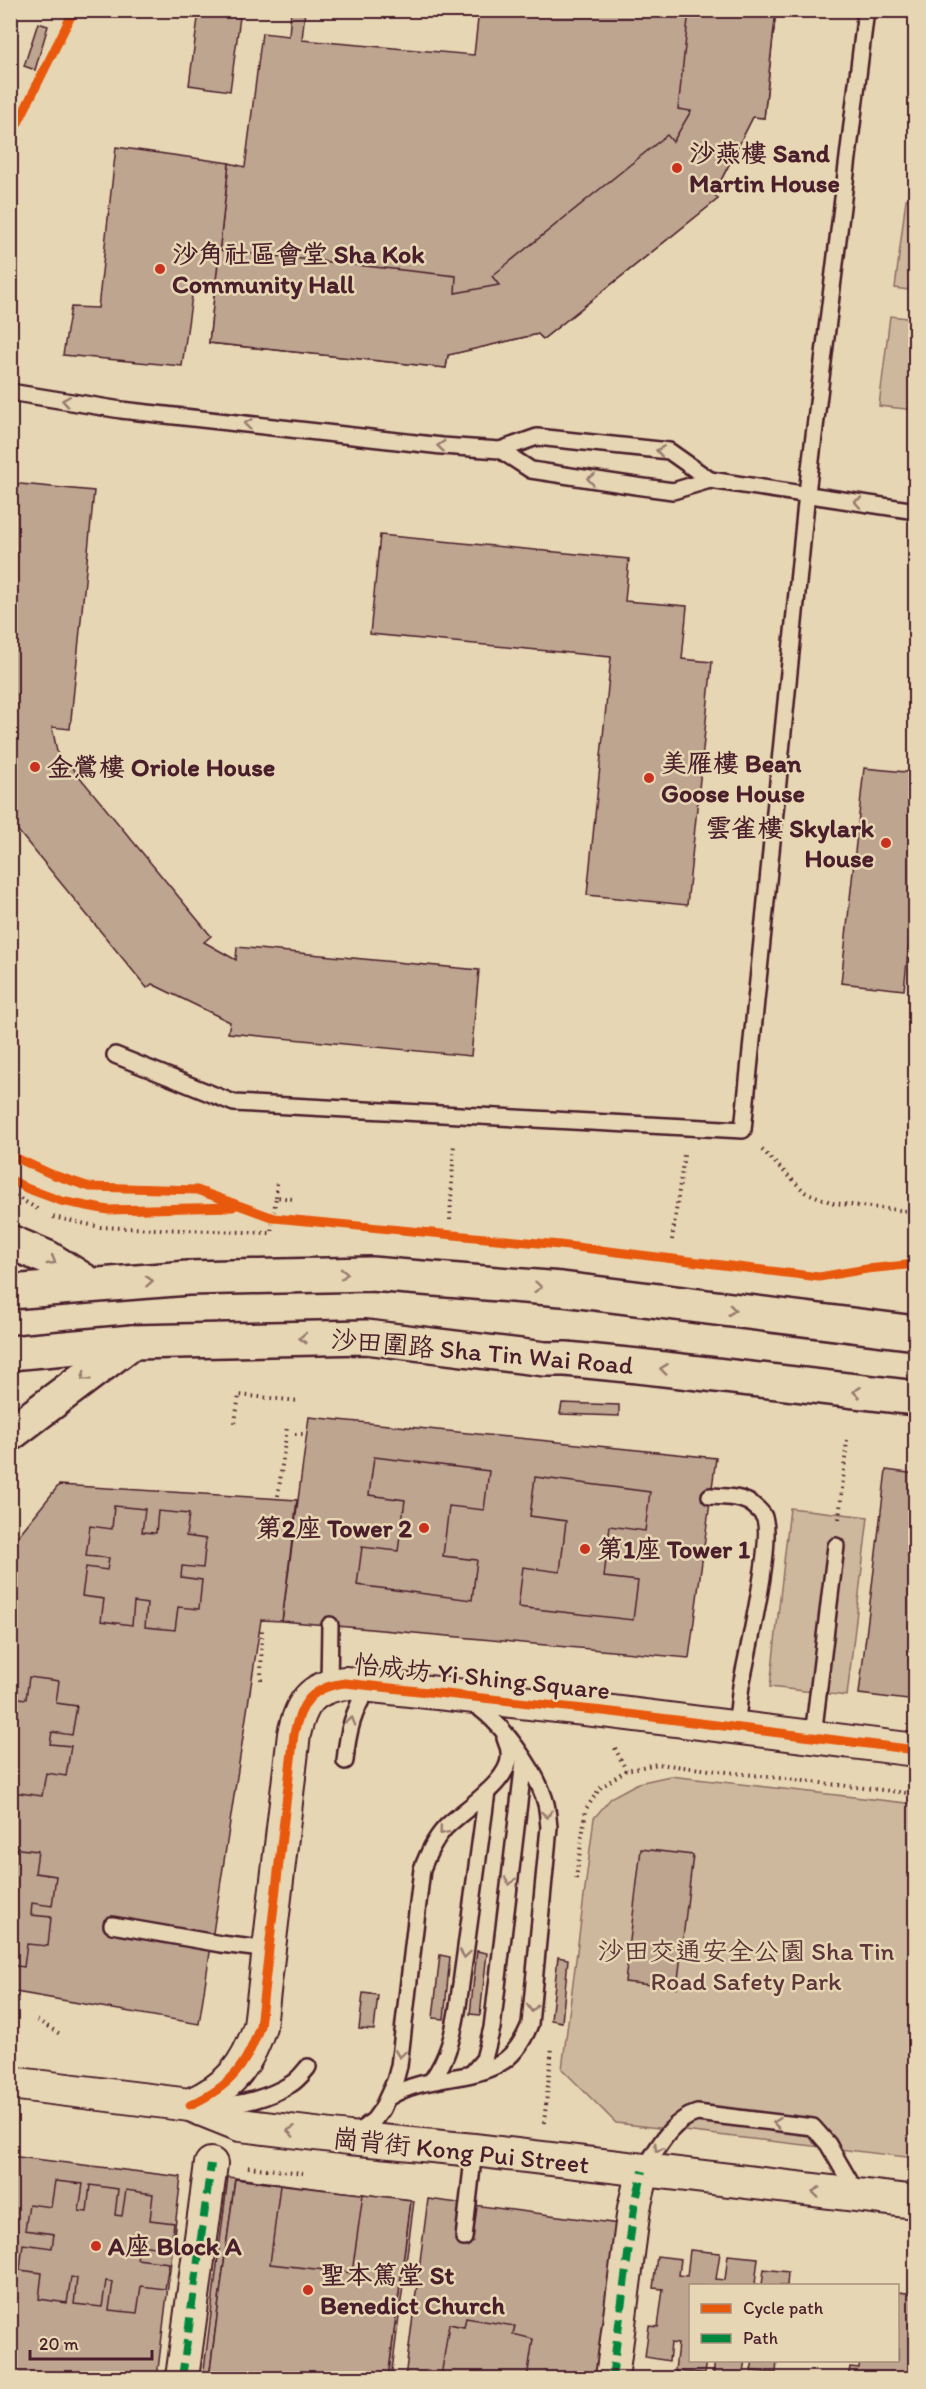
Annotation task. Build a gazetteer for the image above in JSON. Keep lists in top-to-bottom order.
{
  "streets": {
    "main road": ["沙田圍路 Sha Tin Wai Road"],
    "street": ["怡成坊 Yi Shing Square", "崗背街 Kong Pui Street"]
  },
  "crossings": [
    ["怡成坊 Yi Shing Square", "崗背街 Kong Pui Street"]
  ],
  "one_way": ["崗背街 Kong Pui Street"],
  "parks": ["沙田交通安全公園 Sha Tin Road Safety Park"],
  "places": [
    "沙燕樓 Sand Martin House",
    "沙角社區會堂 Sha Kok Community Hall",
    "金鶯樓 Oriole House",
    "美雁樓 Bean Goose House",
    "雲雀樓 Skylark House",
    "第2座 Tower 2",
    "第1座 Tower 1",
    "A座 Block A",
    "聖本篤堂 St Benedict Church"
  ],
  "legend": ["Cycle path", "Path"],
  "scale_bar": "20 m"
}
